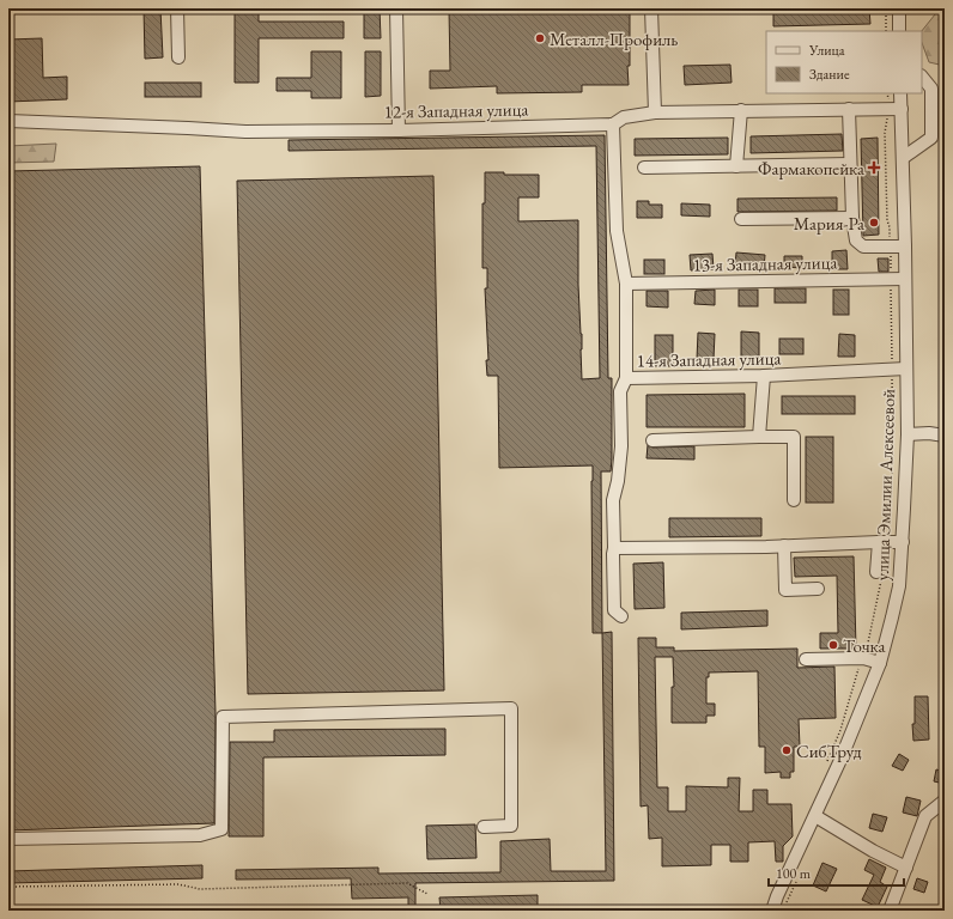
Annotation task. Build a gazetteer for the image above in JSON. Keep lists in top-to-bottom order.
{
  "streets": {
    "street": [
      "12-я Западная улица",
      "13-я Западная улица",
      "14-я Западная улица",
      "улица Эмилии Алексеевой"
    ]
  },
  "crossings": [
    ["12-я Западная улица", "улица Эмилии Алексеевой"],
    ["13-я Западная улица", "улица Эмилии Алексеевой"],
    ["14-я Западная улица", "улица Эмилии Алексеевой"]
  ],
  "places": {
    "other": [
      "Металл-Профиль",
      "Мария-Ра",
      "Точка",
      "СибТруд"
    ],
    "health": ["Фармакопейка"]
  },
  "legend": ["Улица", "Здание"],
  "scale_bar": "100 m"
}
